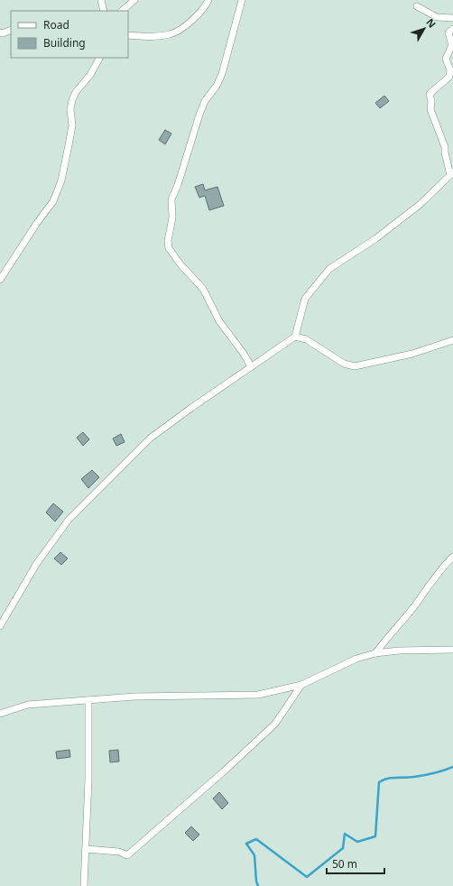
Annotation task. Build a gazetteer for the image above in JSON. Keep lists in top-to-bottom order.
{
  "legend": ["Road", "Building"],
  "scale_bar": "50 m",
  "north": "top right"
}
